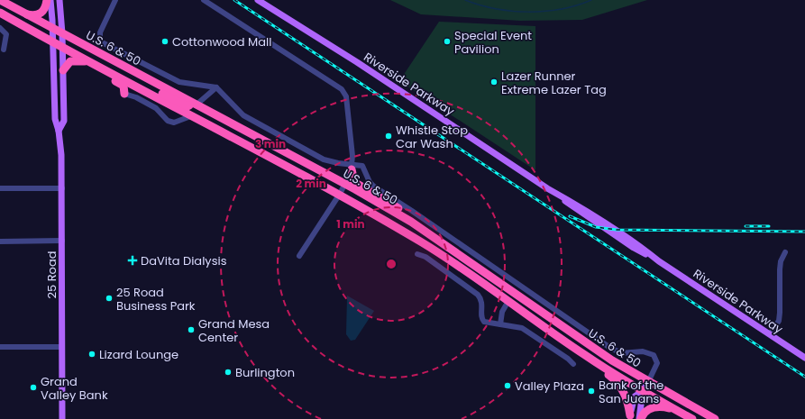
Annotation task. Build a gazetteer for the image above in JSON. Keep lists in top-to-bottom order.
{
  "streets": {
    "highway": ["U.S. 6 & 50"],
    "main road": ["Riverside Parkway", "25 Road"]
  },
  "crossings": [
    ["U.S. 6 & 50", "25 Road"]
  ],
  "places": {
    "other": [
      "Cottonwood Mall",
      "Special Event Pavilion",
      "Lazer Runner Extreme Lazer Tag",
      "Whistle Stop Car Wash",
      "25 Road Business Park",
      "Grand Mesa Center",
      "Lizard Lounge",
      "Burlington",
      "Valley Plaza",
      "Grand Valley Bank",
      "Bank of the San Juans"
    ],
    "health": ["DaVita Dialysis"]
  },
  "rings": ["3 min", "2 min", "1 min"]
}
